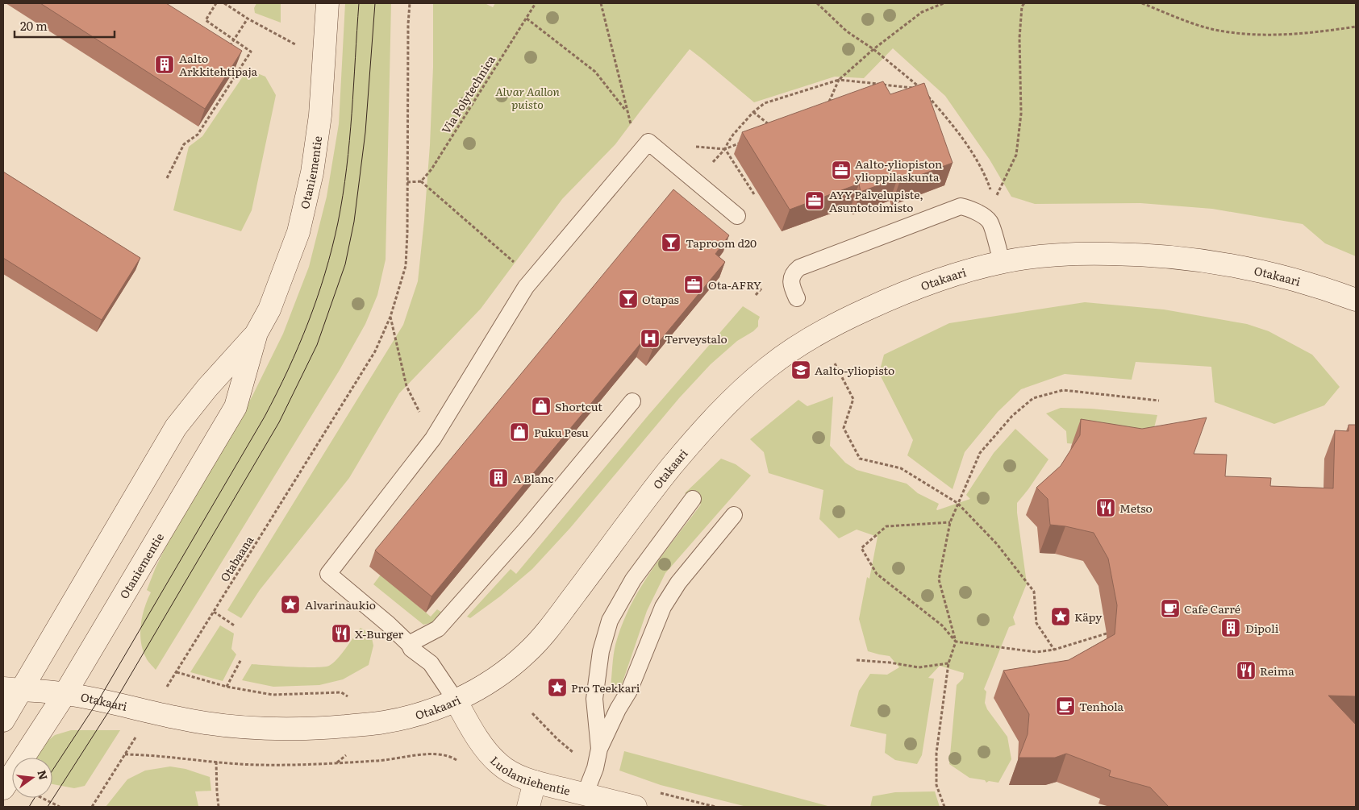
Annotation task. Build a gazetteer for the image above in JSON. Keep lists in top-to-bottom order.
{
  "streets": {
    "street": ["Otaniementie", "Otakaari", "Luolamiehentie"],
    "path": ["Via Polytechnica", "Otabaana"]
  },
  "crossings": [
    ["Otaniementie", "Otakaari"],
    ["Otakaari", "Otabaana"],
    ["Otakaari", "Luolamiehentie"]
  ],
  "parks": ["Alvar Aallon puisto"],
  "places": {
    "building": ["Aalto Arkkitehtipaja", "A Blanc", "Dipoli"],
    "office": ["Aalto-yliopiston ylioppilaskunta", "AYY Palvelupiste, Asuntotoimisto", "Ota-AFRY"],
    "bar": ["Taproom d20", "Otapas"],
    "hospital": ["Terveystalo"],
    "school or university": ["Aalto-yliopisto"],
    "shop": ["Shortcut", "Puku Pesu"],
    "restaurant": ["Metso", "X-Burger", "Reima"],
    "place": ["Alvarinaukio", "Käpy", "Pro Teekkari"],
    "cafe": ["Cafe Carré", "Tenhola"]
  },
  "scale_bar": "20 m",
  "north": "right"
}
